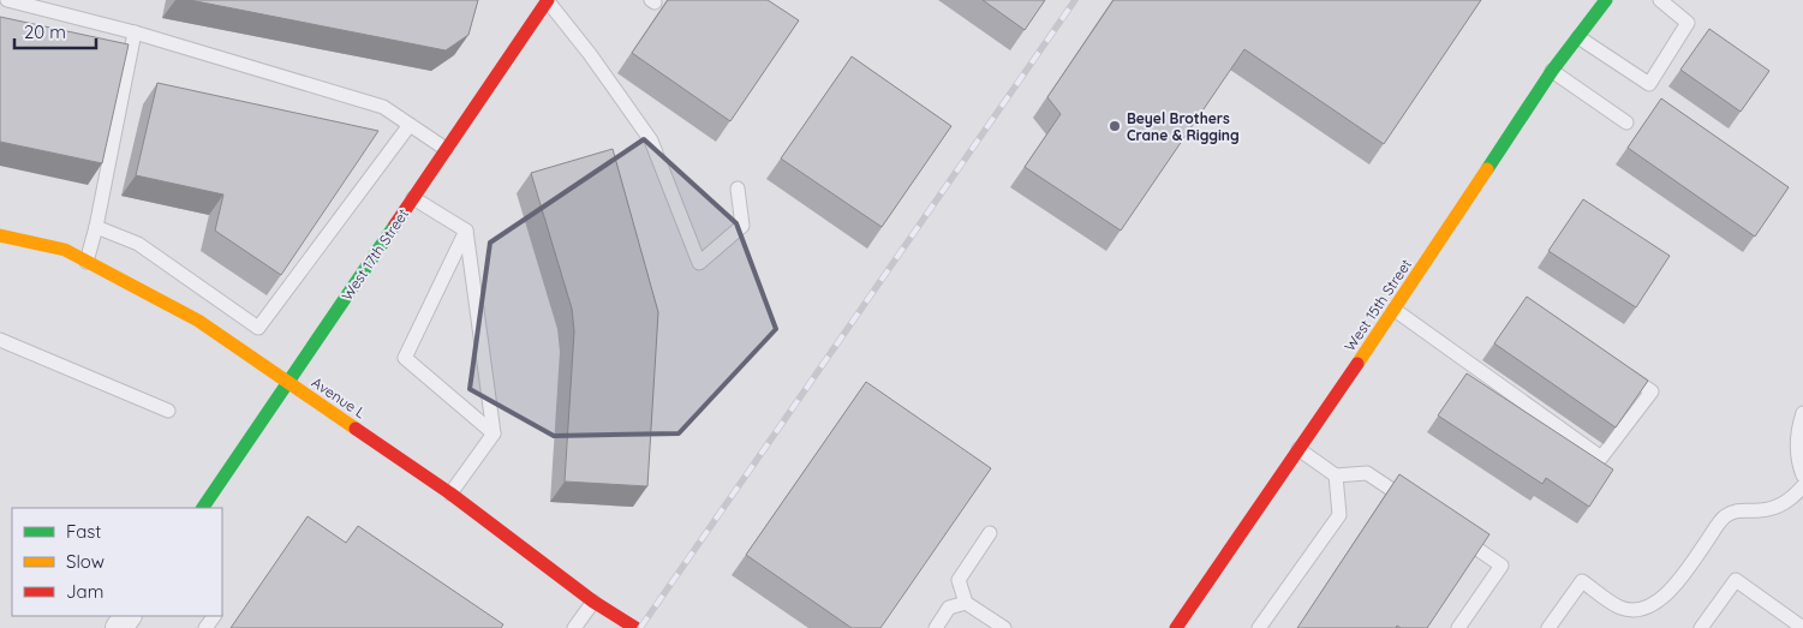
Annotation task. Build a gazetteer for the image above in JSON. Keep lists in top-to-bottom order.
{
  "streets": {
    "street": ["West 17th Street", "West 15th Street", "Avenue L"]
  },
  "crossings": [
    ["West 17th Street", "Avenue L"]
  ],
  "places": ["Beyel Brothers Crane & Rigging"],
  "legend": ["Fast", "Slow", "Jam"],
  "scale_bar": "20 m"
}
